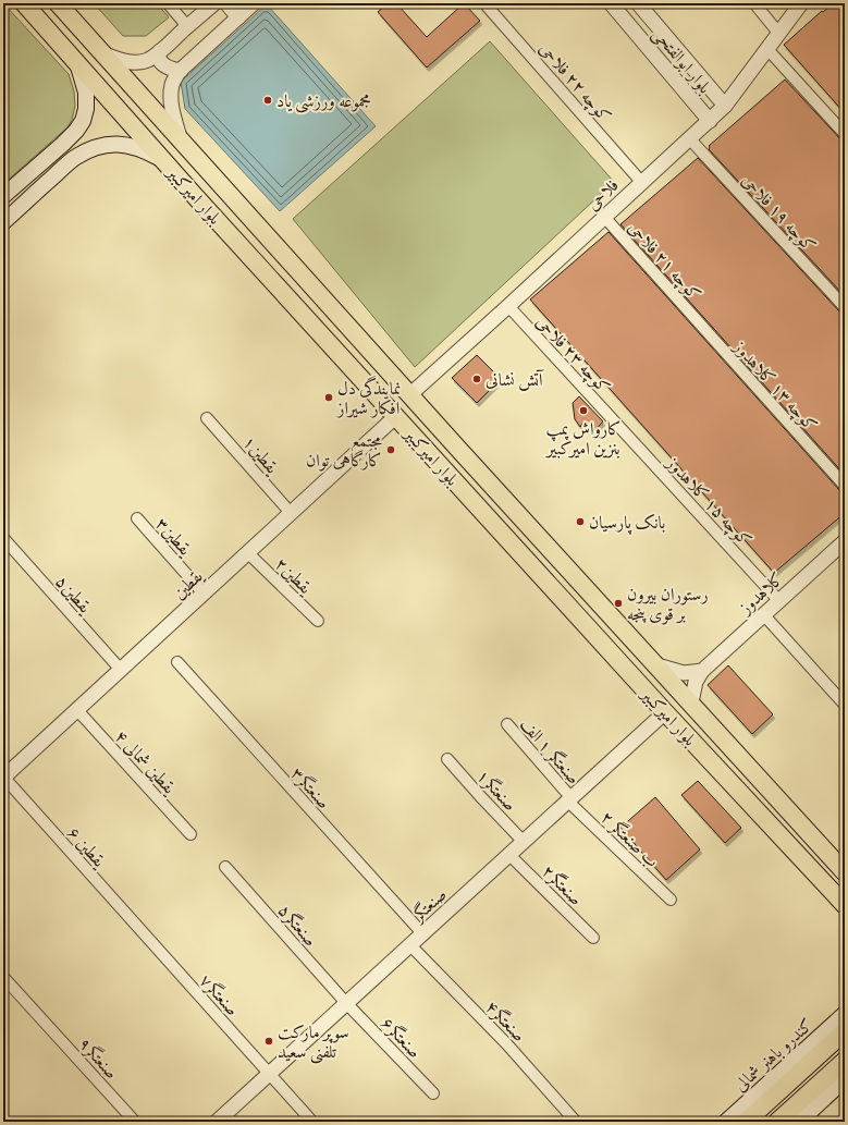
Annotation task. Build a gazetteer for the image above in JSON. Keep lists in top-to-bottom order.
{
  "streets": {
    "main road": ["بلوار امیرکبیر", "کندرو باهنر شمالی"],
    "street": [
      "بلوار ابوالفتحی",
      "کوچه ۲۲ فلاحی",
      "فلاحی",
      "کوچه ۱۹ فلاحی",
      "کوچه ۲۱ فلاحی",
      "کوچه ۲۳ فلاحی",
      "کوچه ۱۳ کلاهدوز",
      "یقطین۱",
      "کوچه ۱۵ کلاهدوز",
      "یقطین۳",
      "یقطین۲",
      "یقطین",
      "کلاهدوز",
      "یقطین۵",
      "صنعتگر ۱ الف",
      "یقطین شمالی ۴",
      "صنعتگر۳",
      "صنعتگر۱",
      "۲ ب صنعتگر",
      "یقطین ۶",
      "صنعتگر۲",
      "صنعتگر",
      "صنعتگر۵",
      "صنعتگر۷",
      "صنعتگر۴",
      "صنعتگر۶",
      "صنعتگر۹"
    ]
  },
  "crossings": [
    ["بلوار ابوالفتحی", "فلاحی"],
    ["کوچه ۲۲ فلاحی", "فلاحی"],
    ["فلاحی", "بلوار امیرکبیر"],
    ["فلاحی", "کوچه ۱۹ فلاحی"],
    ["فلاحی", "کوچه ۲۱ فلاحی"],
    ["فلاحی", "کوچه ۲۳ فلاحی"],
    ["بلوار امیرکبیر", "یقطین"],
    ["بلوار امیرکبیر", "کلاهدوز"],
    ["بلوار امیرکبیر", "صنعتگر"],
    ["کوچه ۲۱ فلاحی", "کوچه ۱۳ کلاهدوز"],
    ["کوچه ۲۳ فلاحی", "کوچه ۱۵ کلاهدوز"],
    ["یقطین۱", "یقطین"],
    ["کوچه ۱۵ کلاهدوز", "کلاهدوز"],
    ["یقطین۳", "یقطین"],
    ["یقطین۲", "یقطین"],
    ["یقطین", "یقطین۵"],
    ["یقطین", "یقطین شمالی ۴"],
    ["یقطین", "یقطین ۶"],
    ["صنعتگر ۱ الف", "۲ ب صنعتگر"],
    ["صنعتگر ۱ الف", "صنعتگر"],
    ["صنعتگر۳", "صنعتگر"],
    ["صنعتگر۱", "صنعتگر"],
    ["۲ ب صنعتگر", "صنعتگر"],
    ["یقطین ۶", "صنعتگر۷"],
    ["صنعتگر۲", "صنعتگر"],
    ["صنعتگر", "صنعتگر۵"],
    ["صنعتگر", "صنعتگر۷"],
    ["صنعتگر", "صنعتگر۴"],
    ["صنعتگر", "صنعتگر۶"],
    ["صنعتگر۵", "صنعتگر۶"]
  ],
  "places": [
    "مجموعه ورزشی یاد",
    "آتش نشانی",
    "نمایندگی دل افکار شیراز",
    "کارواش پمپ بنزین امیرکبیر",
    "مجتمع کارگاهی توان",
    "بانک پارسیان",
    "رستوران بیرون بر قوی پنجه",
    "سوپر مارکت تلفنی سعید"
  ]
}
